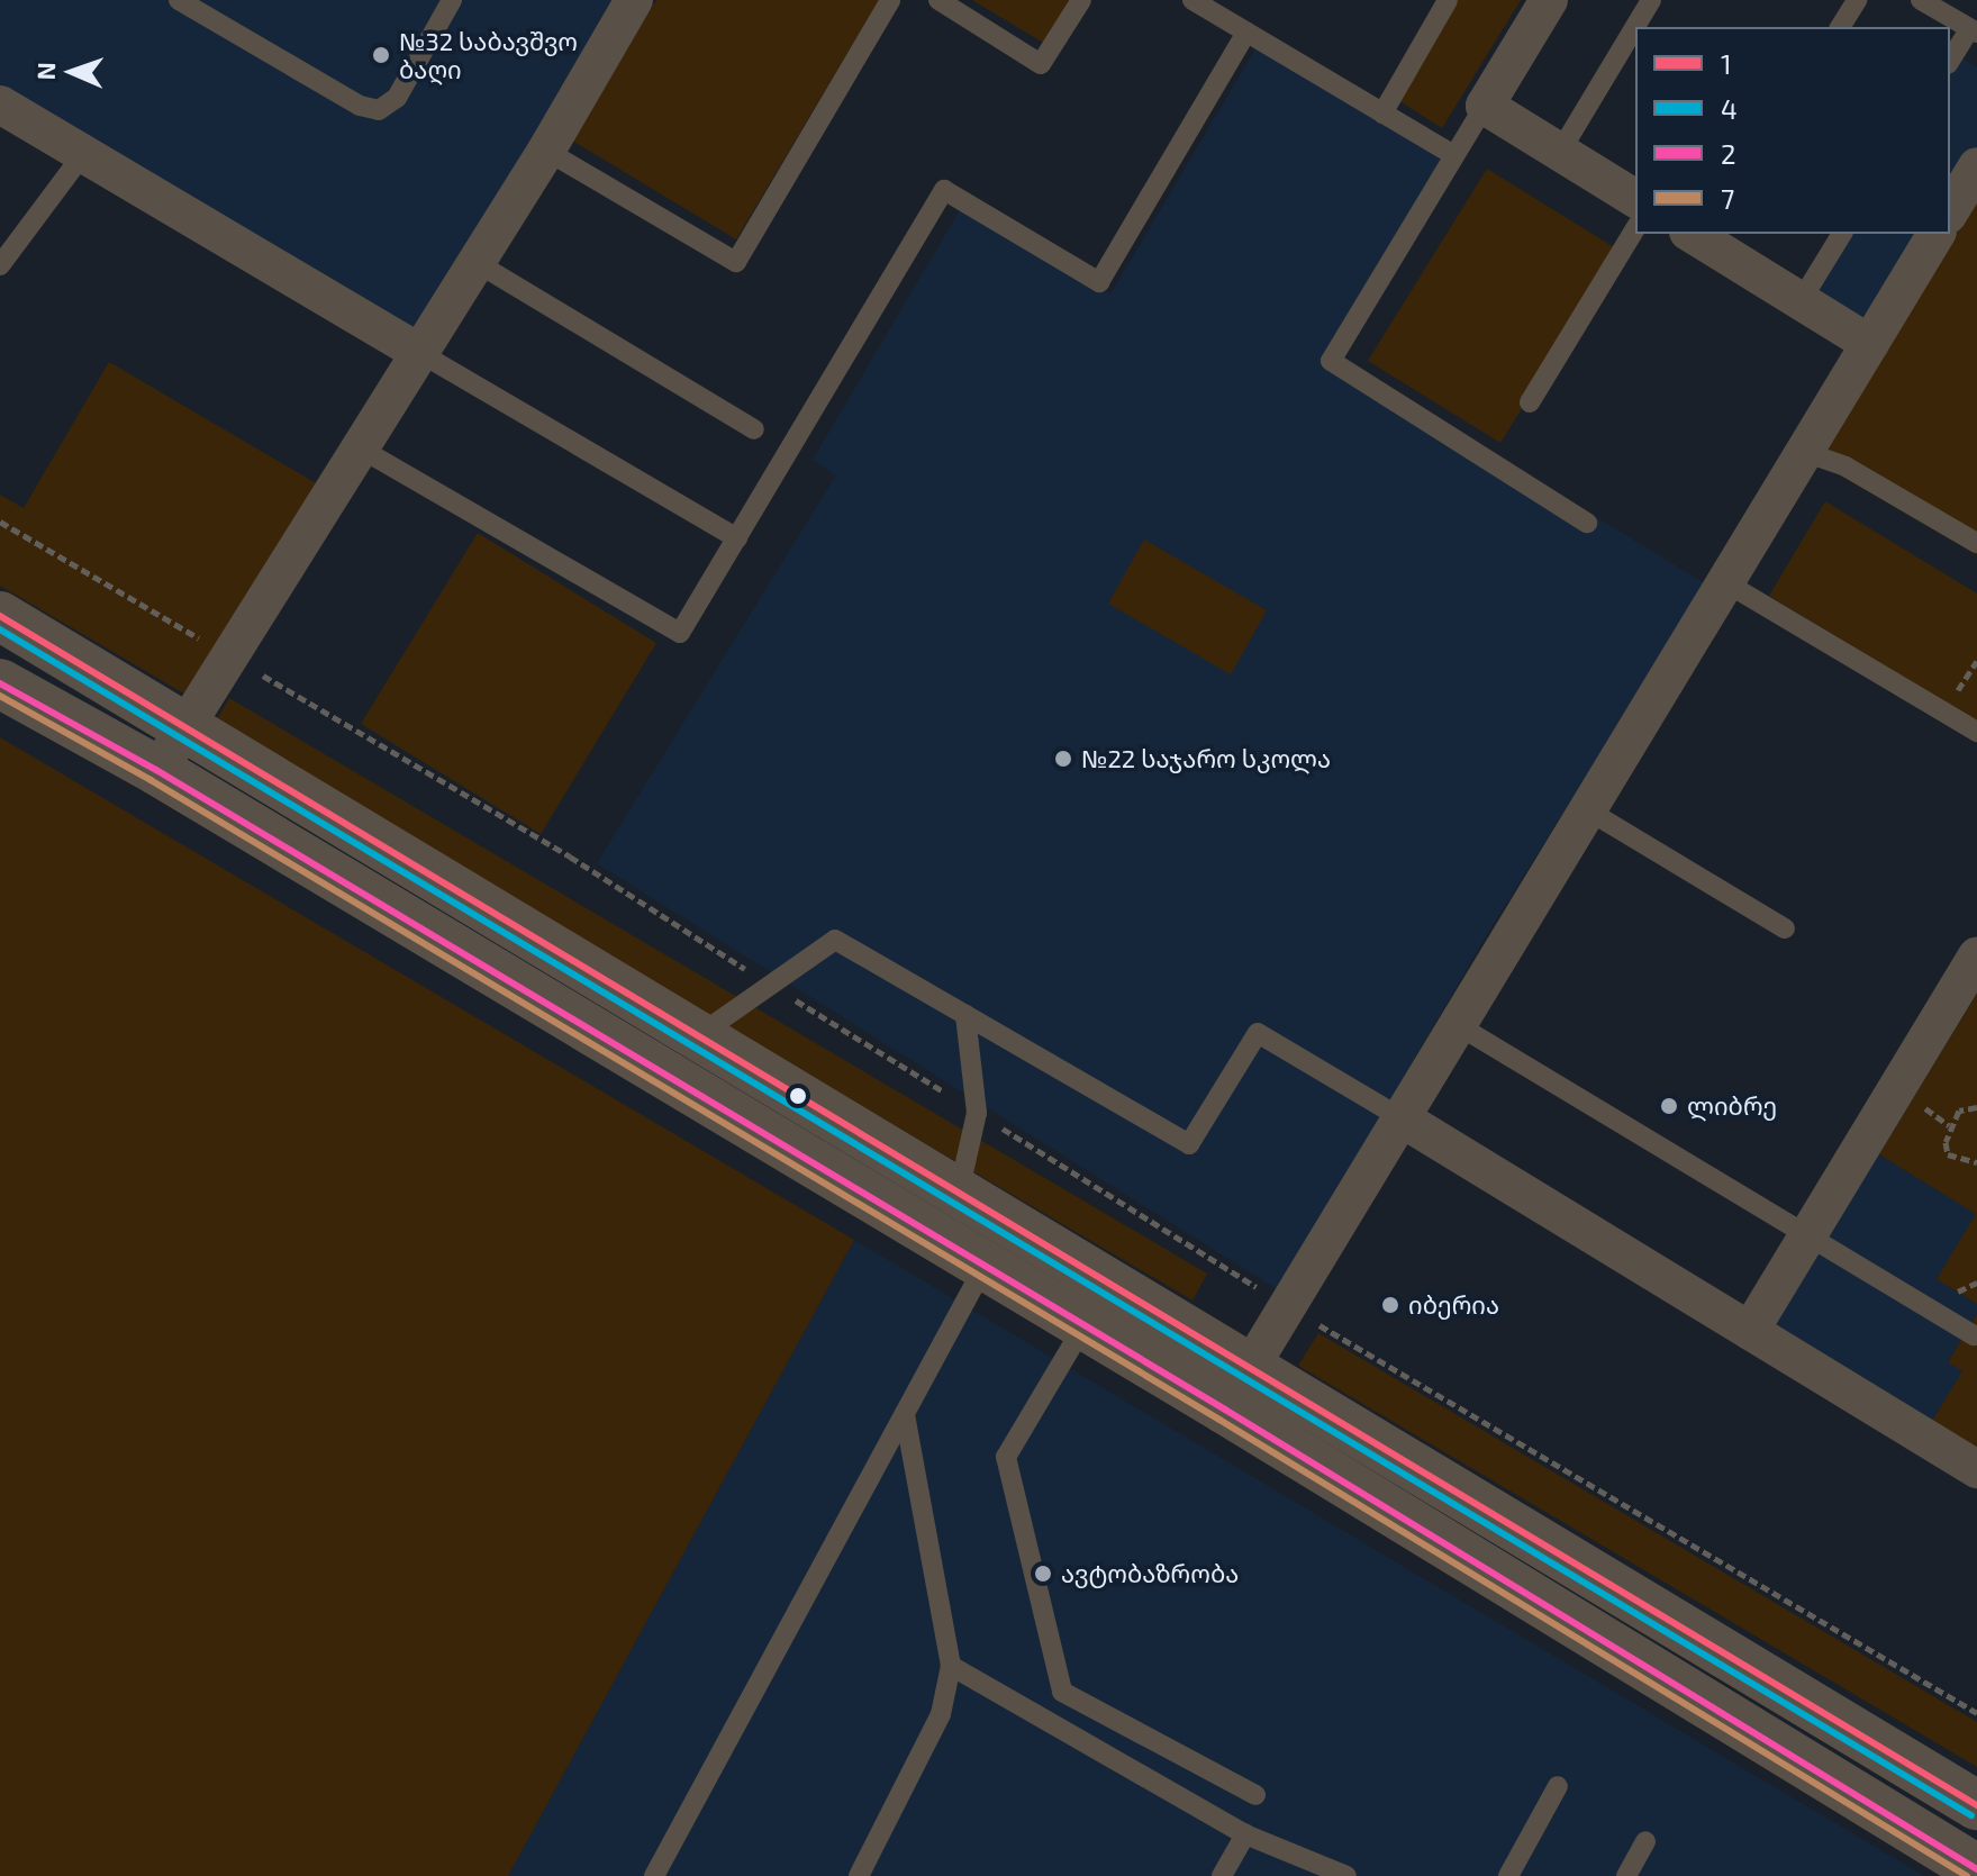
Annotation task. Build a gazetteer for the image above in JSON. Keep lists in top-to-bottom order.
{
  "places": [
    "№32 საბავშვო ბაღი",
    "№22 საჯარო სკოლა",
    "ლიბრე",
    "იბერია",
    "ავტობაზრობა"
  ],
  "lines": [
    "transit line 1",
    "transit line 4",
    "transit line 2",
    "transit line 7"
  ],
  "legend": [
    "1",
    "4",
    "2",
    "7"
  ],
  "north": "left"
}
